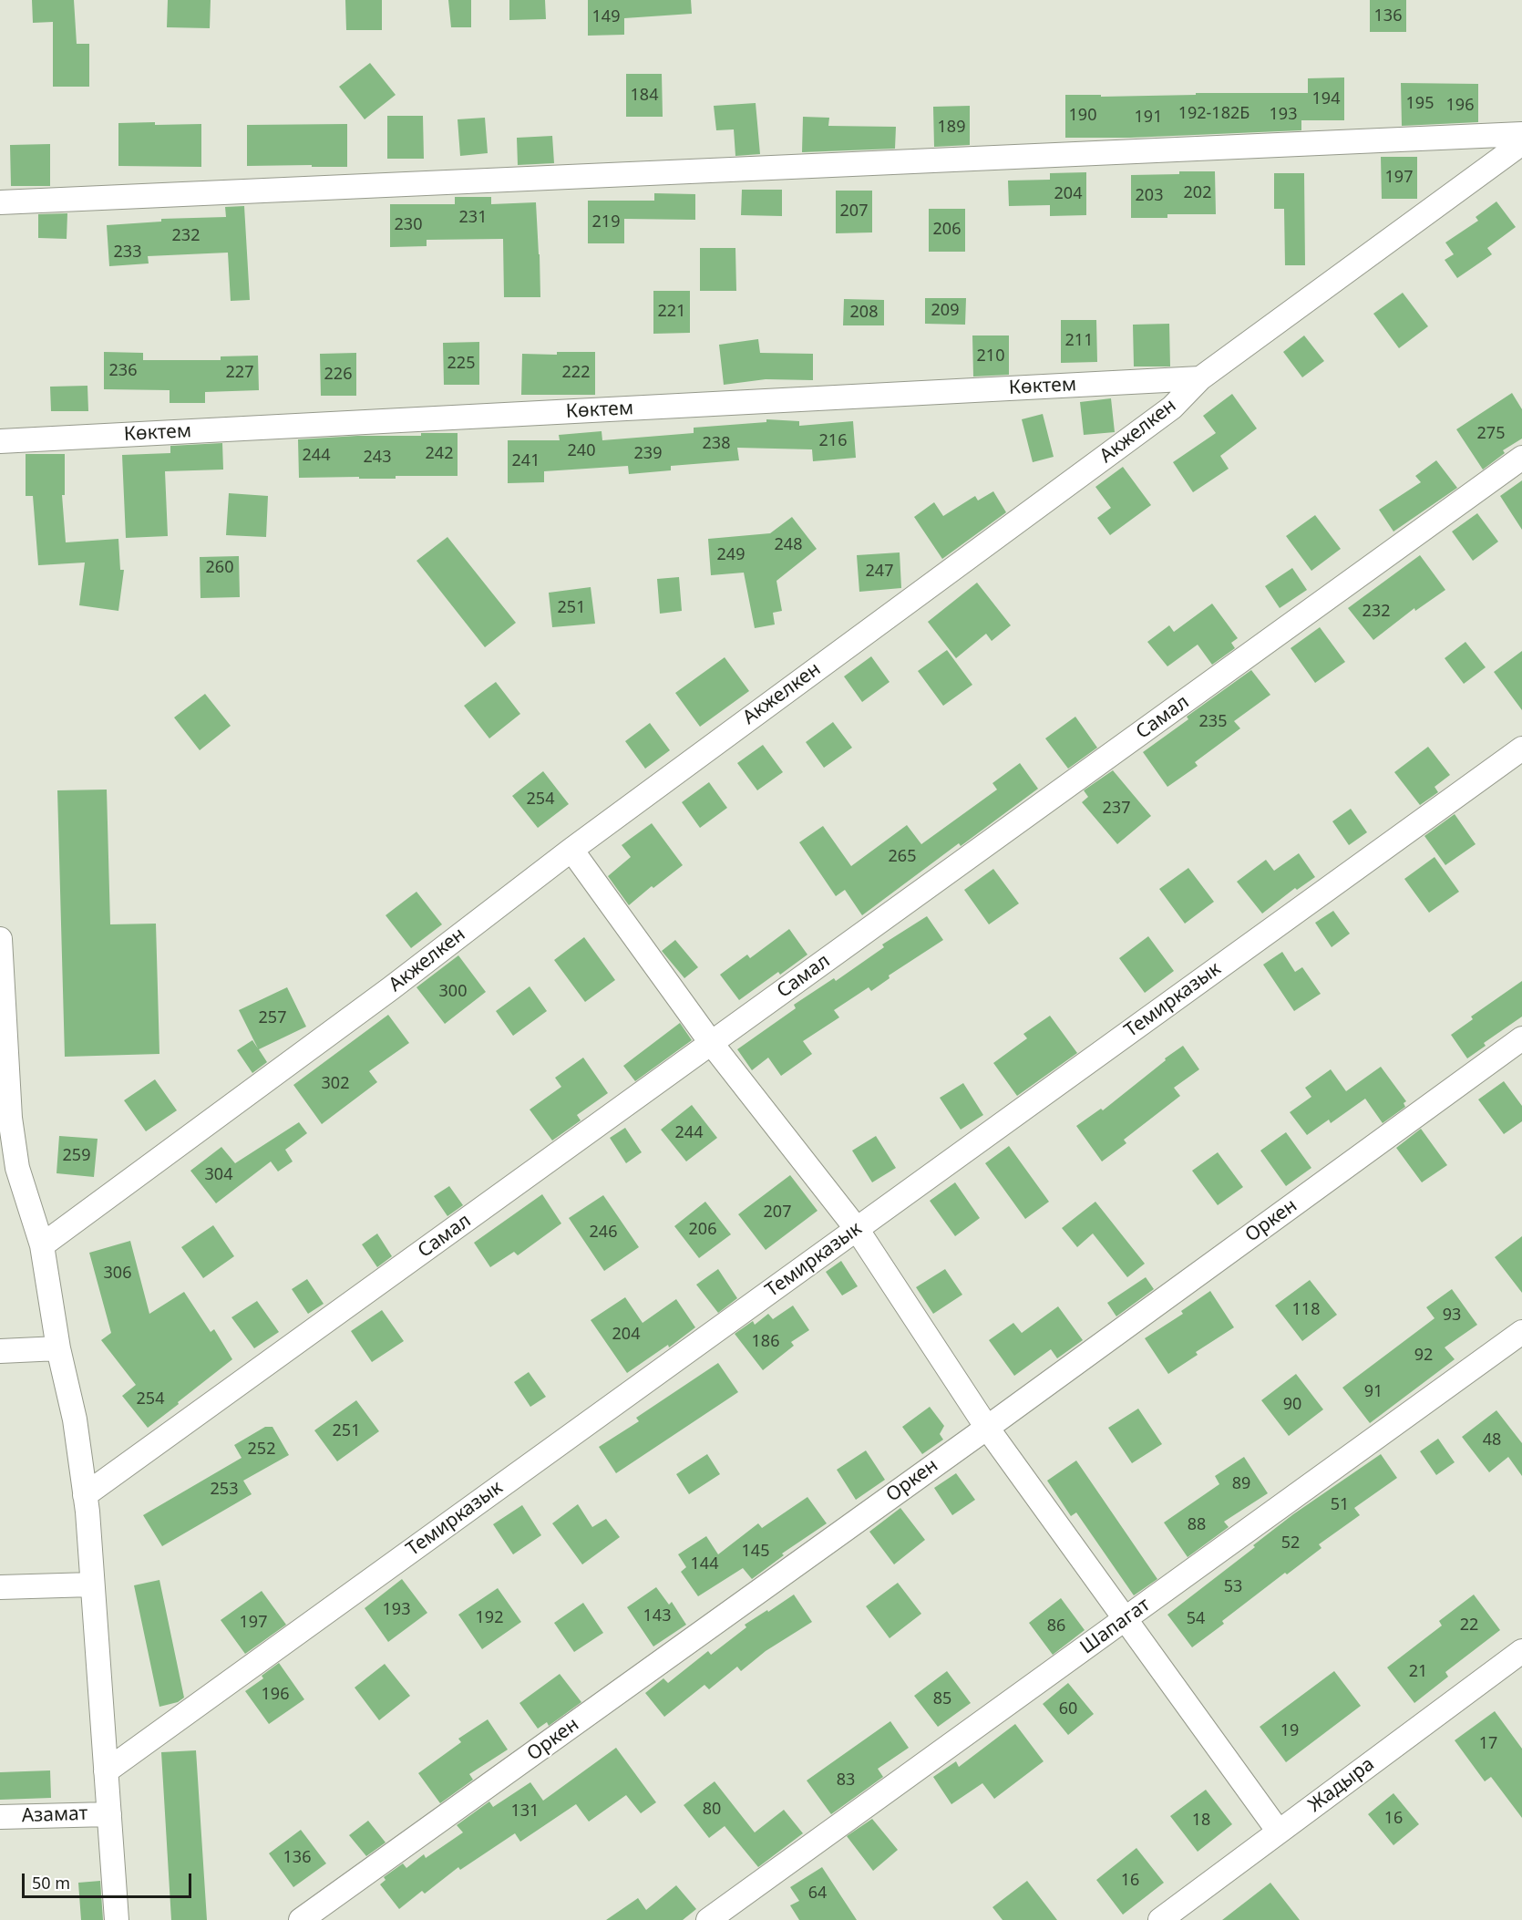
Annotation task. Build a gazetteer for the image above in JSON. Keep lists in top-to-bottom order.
{
  "streets": {
    "street": [
      "Көктем",
      "Акжелкен",
      "Самал",
      "Темирказык",
      "Оркен",
      "Шапагат",
      "Жадыра",
      "Азамат"
    ]
  },
  "crossings": [
    ["Көктем", "Акжелкен"]
  ],
  "house_numbers": [
    "136",
    "149",
    "184",
    "194",
    "195",
    "196",
    "192-182Б",
    "193",
    "190",
    "191",
    "189",
    "197",
    "202",
    "204",
    "203",
    "207",
    "231",
    "219",
    "230",
    "206",
    "232",
    "233",
    "209",
    "221",
    "208",
    "211",
    "210",
    "225",
    "236",
    "227",
    "222",
    "226",
    "275",
    "216",
    "238",
    "240",
    "242",
    "239",
    "244",
    "243",
    "241",
    "248",
    "249",
    "260",
    "247",
    "251",
    "232",
    "235",
    "254",
    "237",
    "265",
    "300",
    "257",
    "302",
    "244",
    "259",
    "304",
    "207",
    "206",
    "246",
    "306",
    "118",
    "93",
    "204",
    "186",
    "92",
    "91",
    "254",
    "90",
    "251",
    "48",
    "252",
    "89",
    "253",
    "51",
    "88",
    "52",
    "145",
    "144",
    "53",
    "193",
    "143",
    "192",
    "54",
    "197",
    "22",
    "86",
    "21",
    "196",
    "85",
    "60",
    "19",
    "17",
    "83",
    "80",
    "131",
    "16",
    "18",
    "136",
    "16",
    "64"
  ],
  "scale_bar": "50 m"
}
